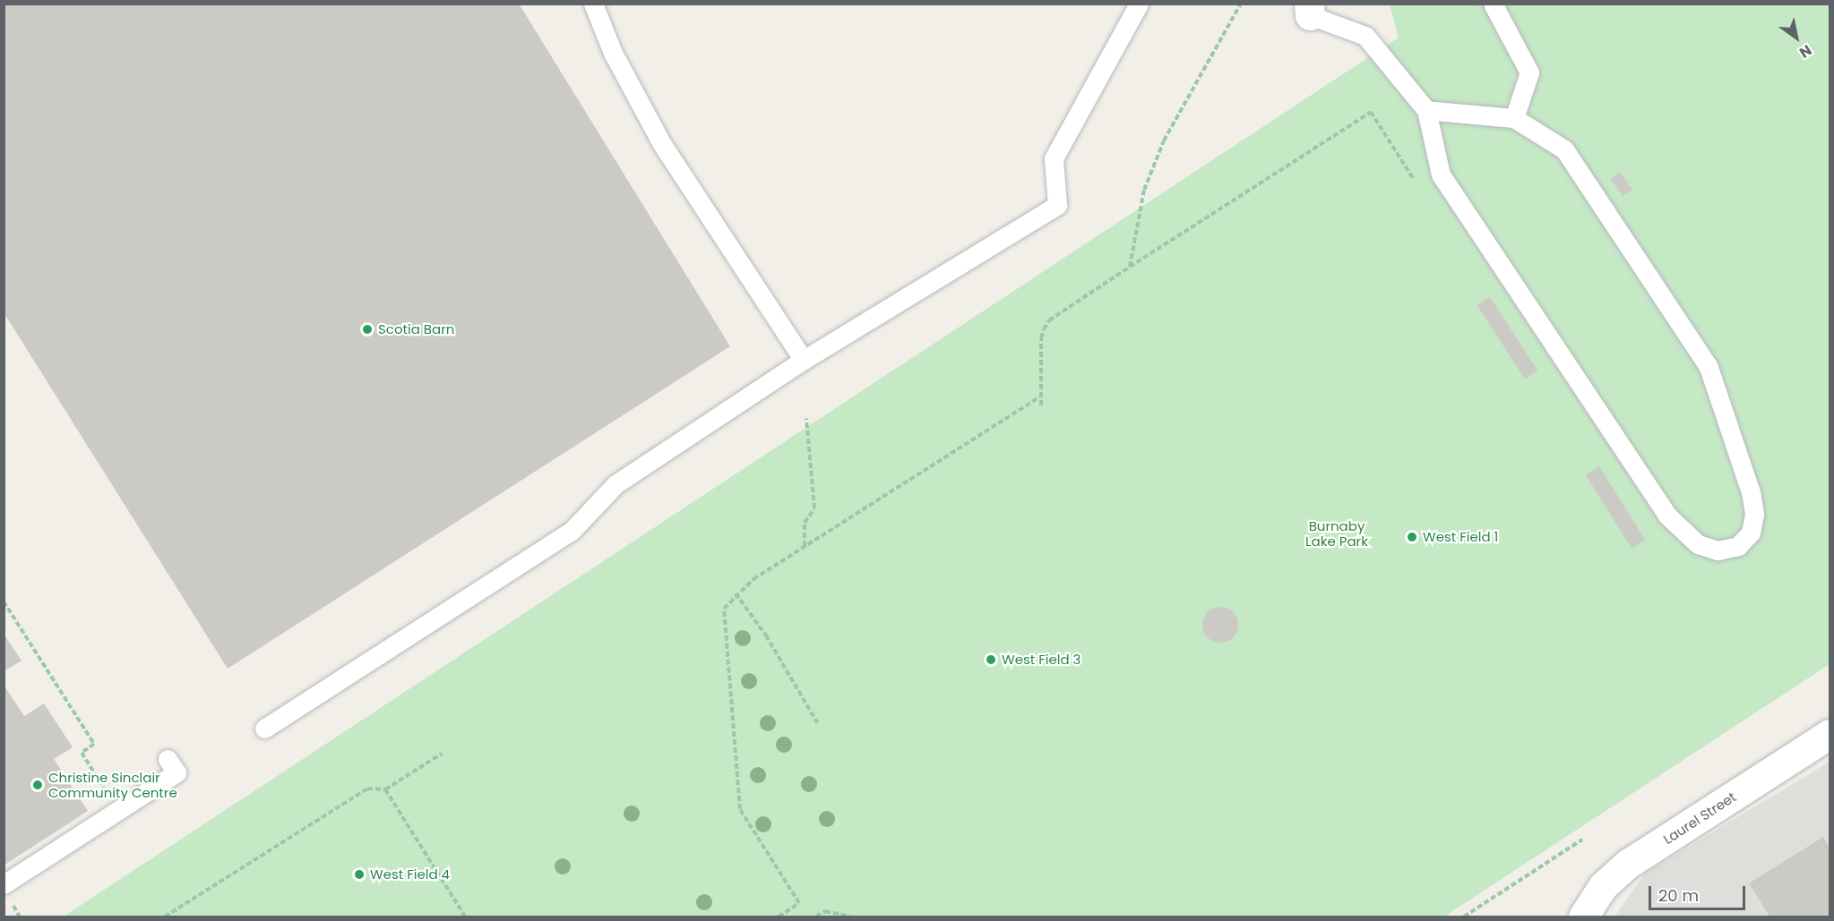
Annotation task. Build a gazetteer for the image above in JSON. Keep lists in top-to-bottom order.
{
  "streets": {
    "street": ["Laurel Street"]
  },
  "parks": ["Burnaby Lake Park"],
  "places": [
    "Scotia Barn",
    "West Field 1",
    "West Field 3",
    "Christine Sinclair Community Centre",
    "West Field 4"
  ],
  "scale_bar": "20 m",
  "north": "bottom right"
}
